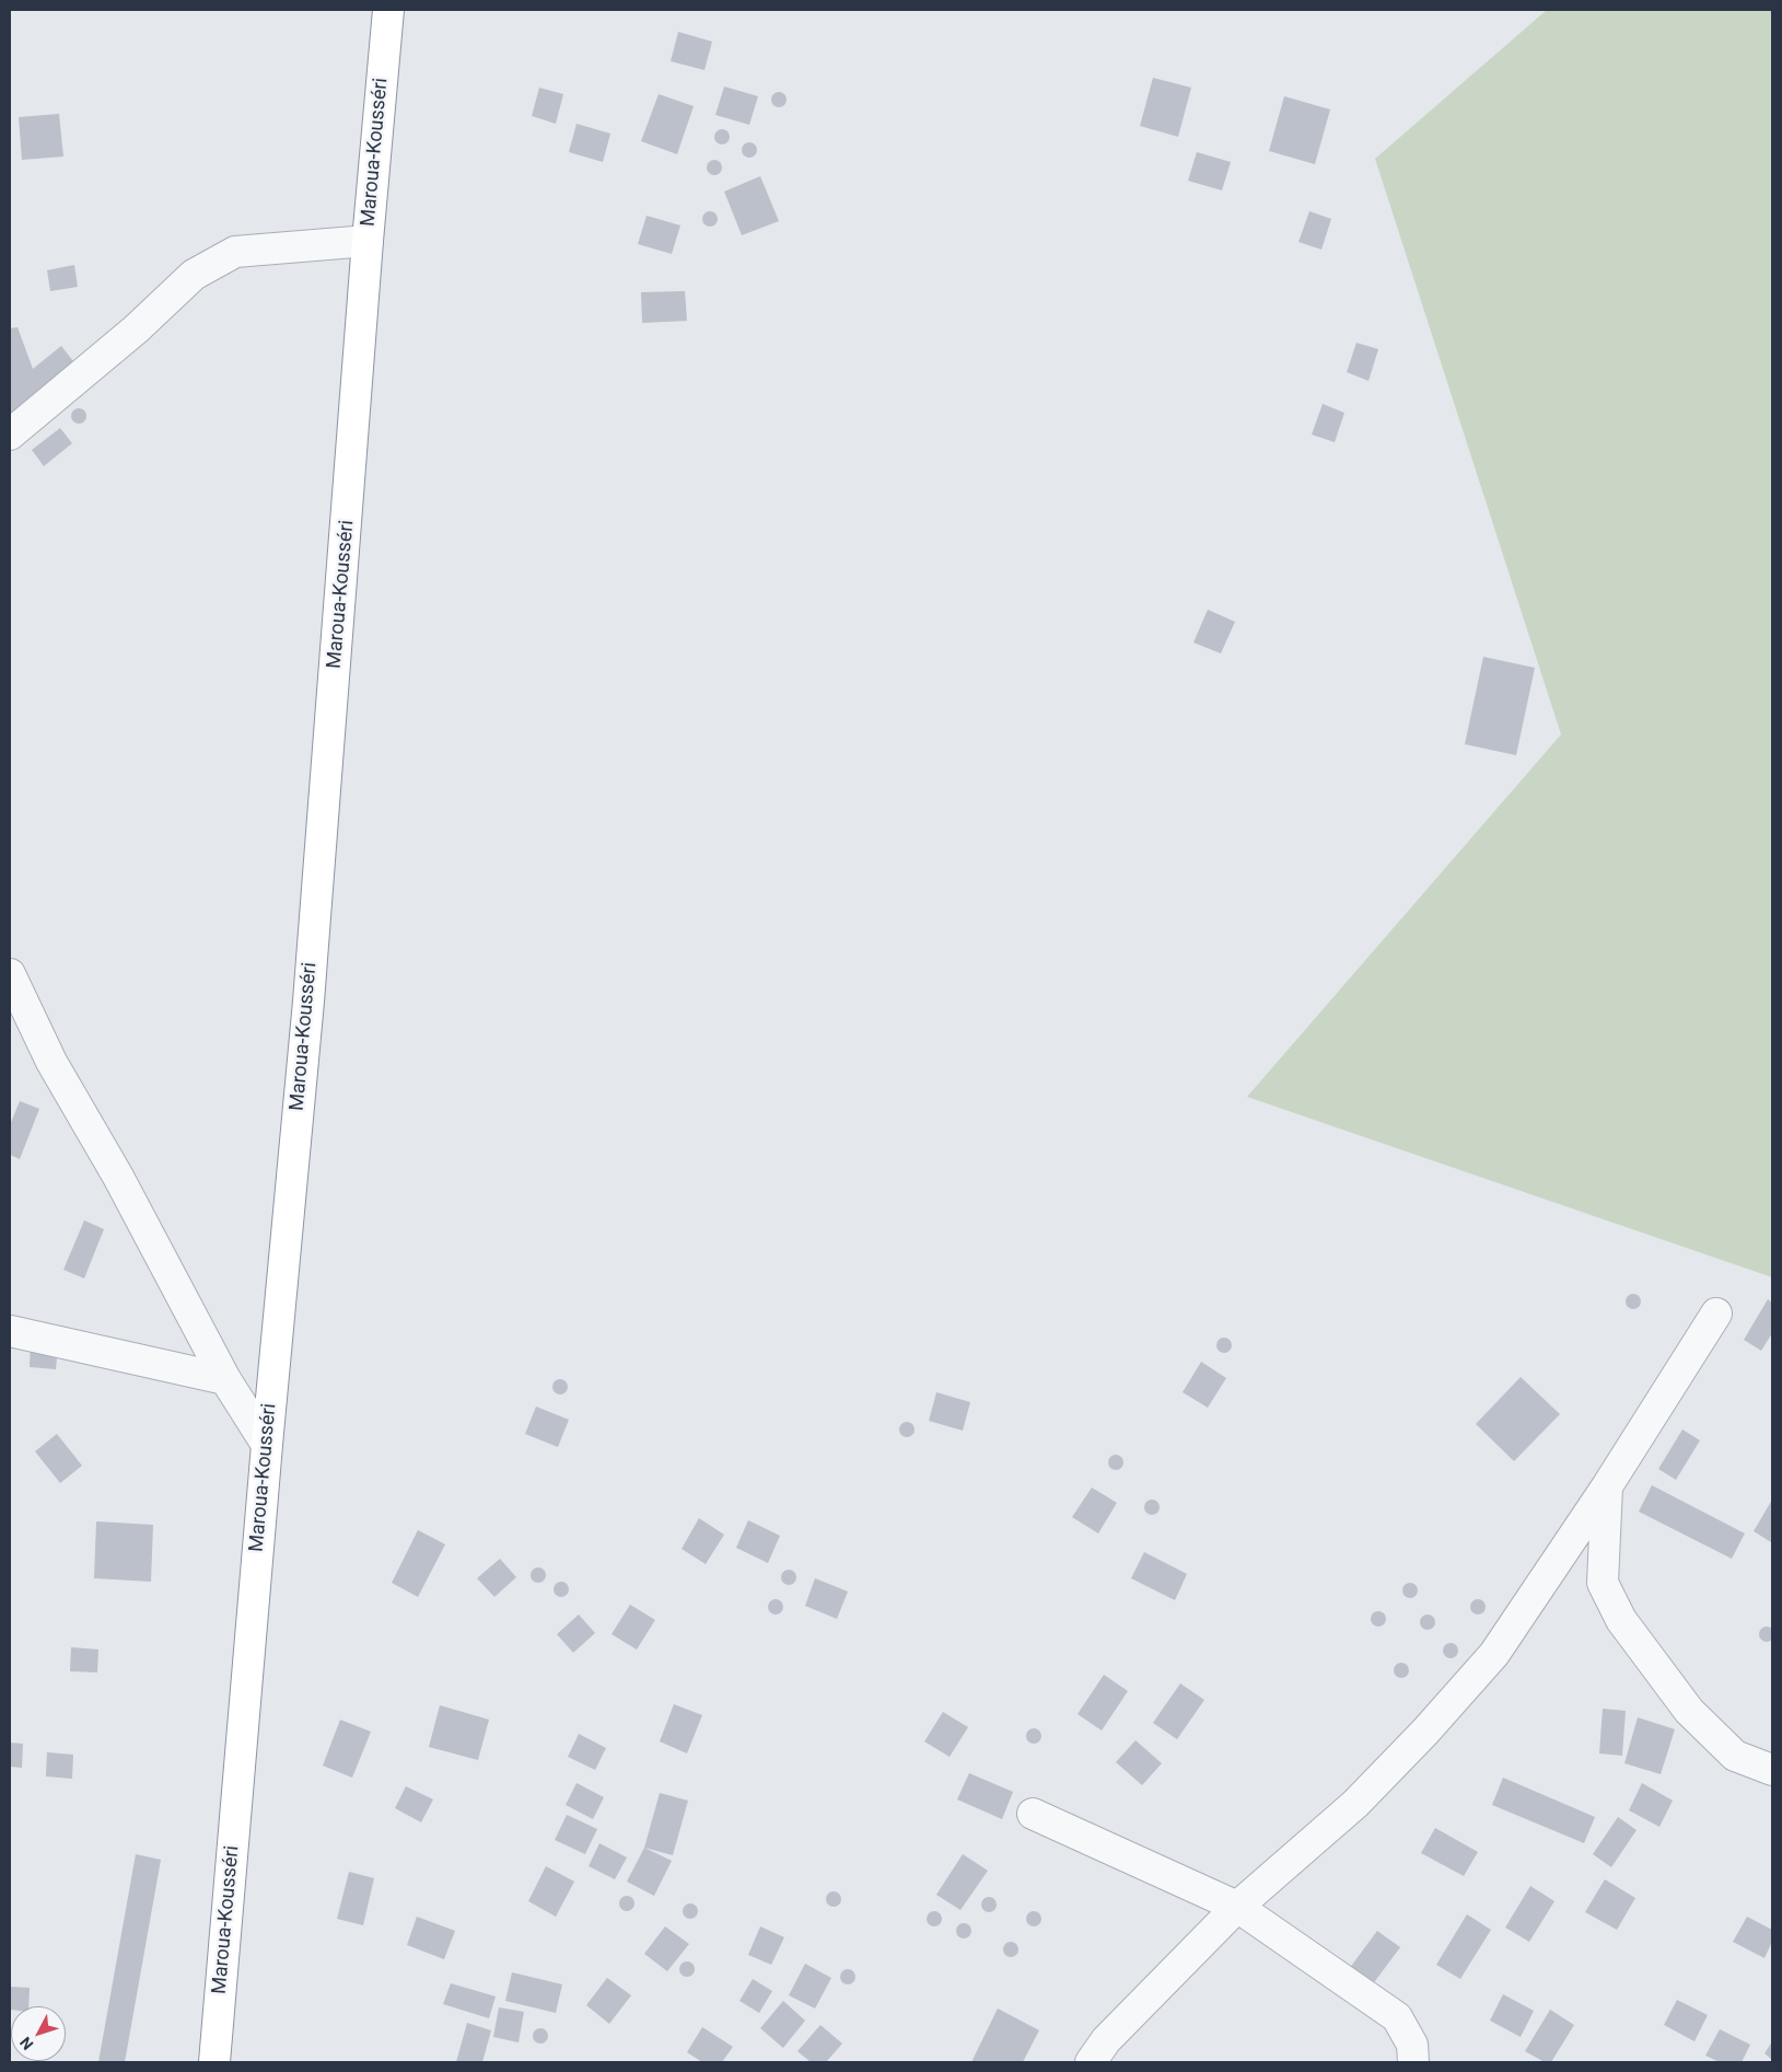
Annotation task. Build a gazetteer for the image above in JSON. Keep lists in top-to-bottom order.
{
  "streets": {
    "highway": ["Maroua-Kousséri"]
  },
  "north": "bottom left"
}
